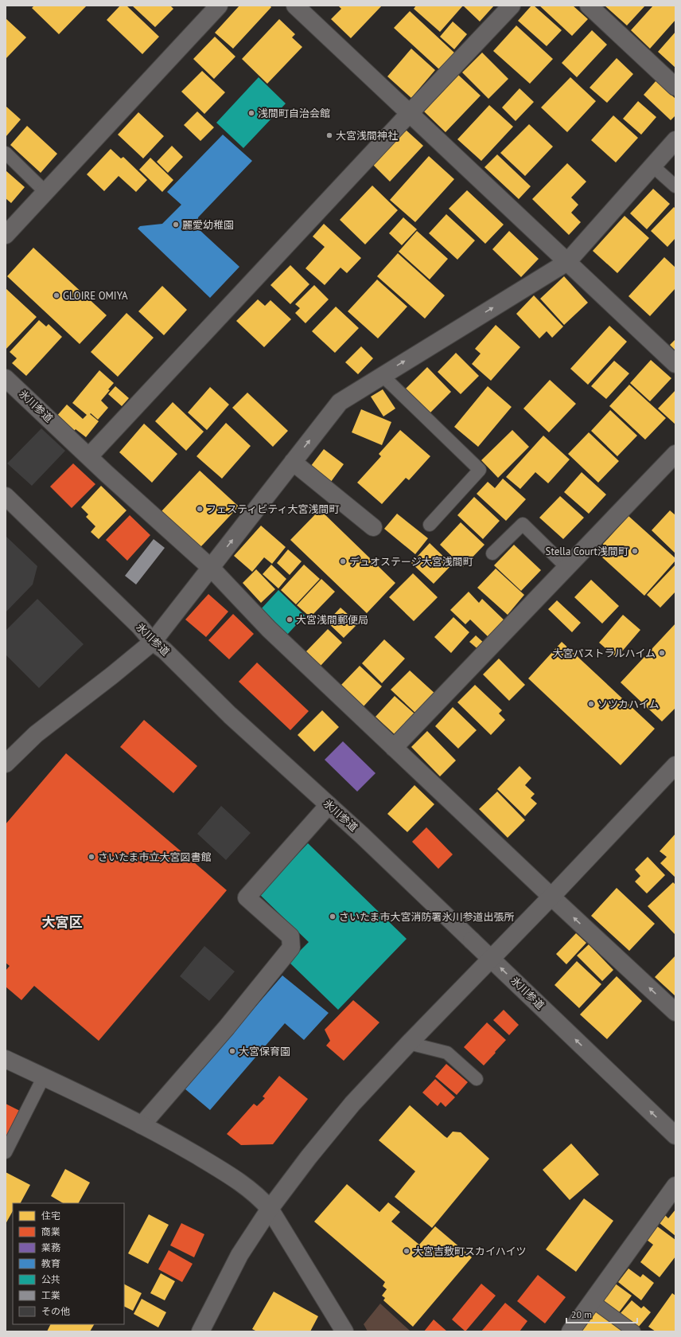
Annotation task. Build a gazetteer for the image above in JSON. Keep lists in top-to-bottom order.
{
  "streets": {
    "street": ["氷川参道"]
  },
  "districts": ["大宮区"],
  "places": [
    "浅間町自治会館",
    "大宮浅間神社",
    "麗愛幼稚園",
    "GLOIRE OMIYA",
    "フェスティビティ大宮浅間町",
    "Stella Court浅間町",
    "デュオステージ大宮浅間町",
    "大宮浅間郵便局",
    "大宮パストラルハイム",
    "ソツカハイム",
    "さいたま市立大宮図書館",
    "さいたま市大宮消防署氷川参道出張所",
    "大宮保育園",
    "大宮吉敷町スカイハイツ"
  ],
  "legend": [
    "住宅",
    "商業",
    "業務",
    "教育",
    "公共",
    "工業",
    "その他"
  ],
  "scale_bar": "20 m"
}
